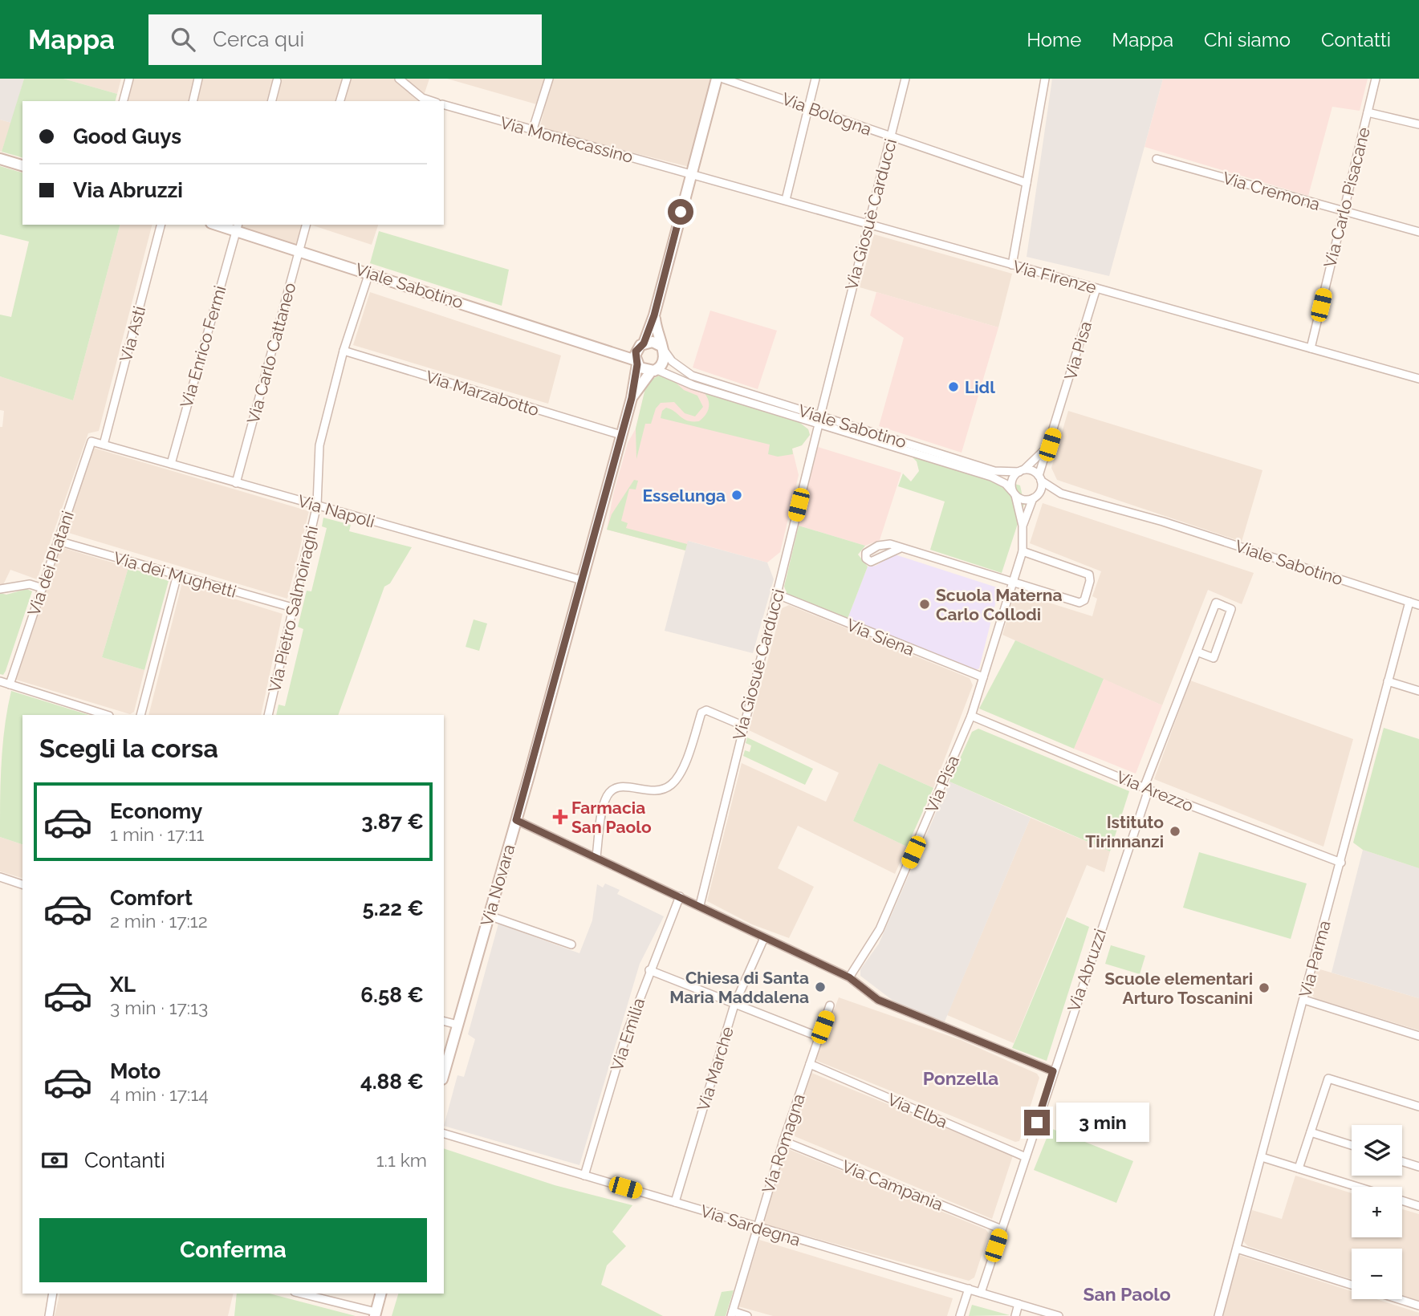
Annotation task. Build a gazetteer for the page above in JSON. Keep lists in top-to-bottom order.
{
  "streets": {
    "street": [
      "Via Bologna",
      "Via Montecassino",
      "Via Cremona",
      "Via Carlo Pisacane",
      "Via Giosuè Carducci",
      "Via Firenze",
      "Viale Sabotino",
      "Via Asti",
      "Via Enrico Fermi",
      "Via Pisa",
      "Via Carlo Cattaneo",
      "Via Marzabotto",
      "Via Napoli",
      "Via dei Platani",
      "Via dei Mughetti",
      "Via Pietro Salmoiraghi",
      "Via Siena",
      "Via Arezzo",
      "Via Novara",
      "Via Parma",
      "Via Abruzzi",
      "Via Emilia",
      "Via Marche",
      "Via Elba",
      "Via Romagna",
      "Via Campania",
      "Via Sardegna"
    ]
  },
  "crossings": [
    ["Via Bologna", "Via Giosuè Carducci"],
    ["Via Montecassino", "Via Firenze"],
    ["Via Cremona", "Via Carlo Pisacane"],
    ["Via Carlo Pisacane", "Via Firenze"],
    ["Via Giosuè Carducci", "Via Firenze"],
    ["Via Giosuè Carducci", "Viale Sabotino"],
    ["Via Giosuè Carducci", "Via Siena"],
    ["Via Firenze", "Via Pisa"],
    ["Viale Sabotino", "Via Enrico Fermi"],
    ["Viale Sabotino", "Via Pisa"],
    ["Viale Sabotino", "Via Carlo Cattaneo"],
    ["Viale Sabotino", "Via Pietro Salmoiraghi"],
    ["Viale Sabotino", "Via Novara"],
    ["Viale Sabotino", "Via Parma"],
    ["Via Asti", "Via Napoli"],
    ["Via Enrico Fermi", "Via Napoli"],
    ["Via Pisa", "Via Siena"],
    ["Via Pisa", "Via Arezzo"],
    ["Via Carlo Cattaneo", "Via Napoli"],
    ["Via Marzabotto", "Via Pietro Salmoiraghi"],
    ["Via Marzabotto", "Via Novara"],
    ["Via Napoli", "Via dei Platani"],
    ["Via Napoli", "Via Pietro Salmoiraghi"],
    ["Via Napoli", "Via Novara"],
    ["Via dei Platani", "Via dei Mughetti"],
    ["Via dei Mughetti", "Via Pietro Salmoiraghi"],
    ["Via Arezzo", "Via Parma"],
    ["Via Arezzo", "Via Abruzzi"],
    ["Via Abruzzi", "Via Elba"],
    ["Via Abruzzi", "Via Campania"],
    ["Via Abruzzi", "Via Sardegna"],
    ["Via Emilia", "Via Sardegna"],
    ["Via Marche", "Via Sardegna"],
    ["Via Elba", "Via Romagna"],
    ["Via Romagna", "Via Campania"],
    ["Via Romagna", "Via Sardegna"]
  ],
  "districts": ["Ponzella", "San Paolo"],
  "places": {
    "other": [
      "Lidl",
      "Esselunga",
      "Scuola Materna Carlo Collodi",
      "Istituto Tirinnanzi",
      "Chiesa di Santa Maria Maddalena",
      "Scuole elementari Arturo Toscanini"
    ],
    "health": ["Farmacia San Paolo"]
  },
  "page": {
    "header": "Mappa",
    "search": "Cerca qui",
    "nav": [
      "Home",
      "Mappa",
      "Chi siamo",
      "Contatti"
    ],
    "banner": ["Good Guys", "Via Abruzzi"],
    "heading": "Scegli la corsa",
    "list": [
      {
        "name": "Economy",
        "note": "1 min · 17:11",
        "value": "3.87 €"
      },
      {
        "name": "Comfort",
        "note": "2 min · 17:12",
        "value": "5.22 €"
      },
      {
        "name": "XL",
        "note": "3 min · 17:13",
        "value": "6.58 €"
      },
      {
        "name": "Moto",
        "note": "4 min · 17:14",
        "value": "4.88 €"
      }
    ],
    "bubble": "3 min",
    "map_buttons": ["+", "−"],
    "pay": ["Contanti", "1.1 km"],
    "buttons": "Conferma"
  }
}
